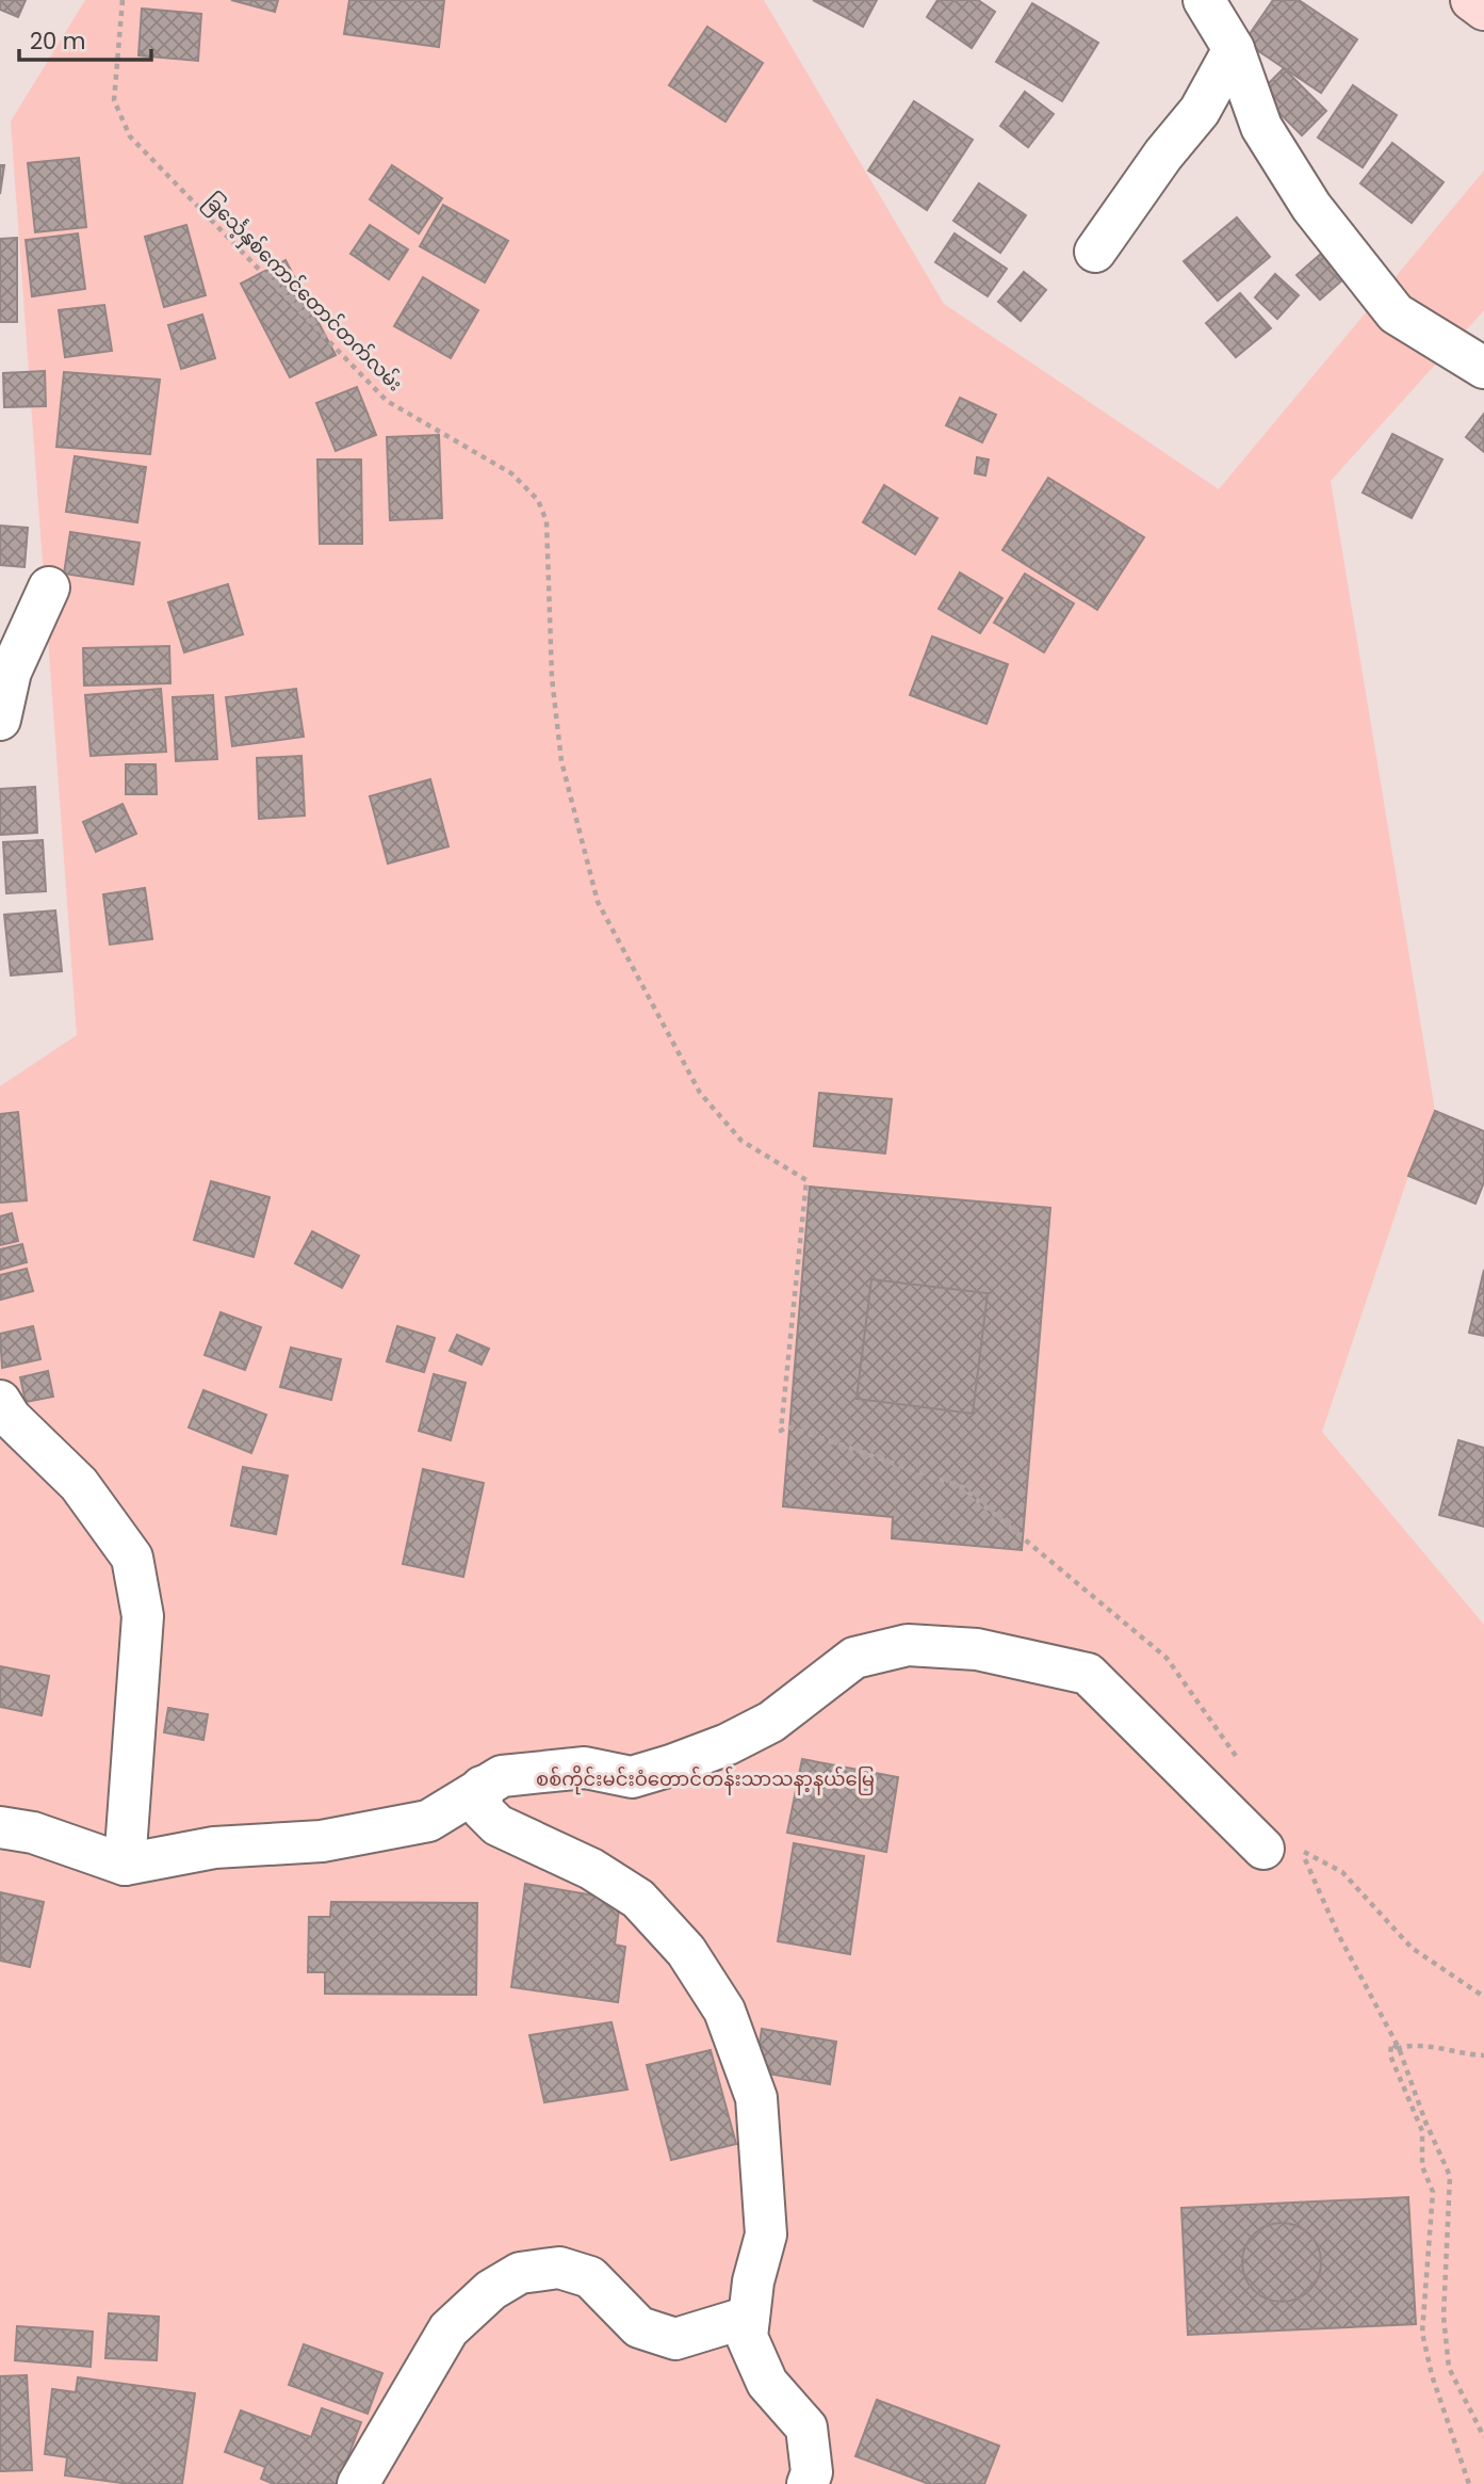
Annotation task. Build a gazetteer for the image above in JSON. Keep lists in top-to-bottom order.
{
  "streets": {
    "path": ["ခြင်္သေ့နှစ်ကောင်တောင်တက်လမ်း"]
  },
  "parks": ["စစ်ကိုင်းမင်းဝံတောင်တန်းသာသနာ့နယ်မြေ"],
  "scale_bar": "20 m"
}
